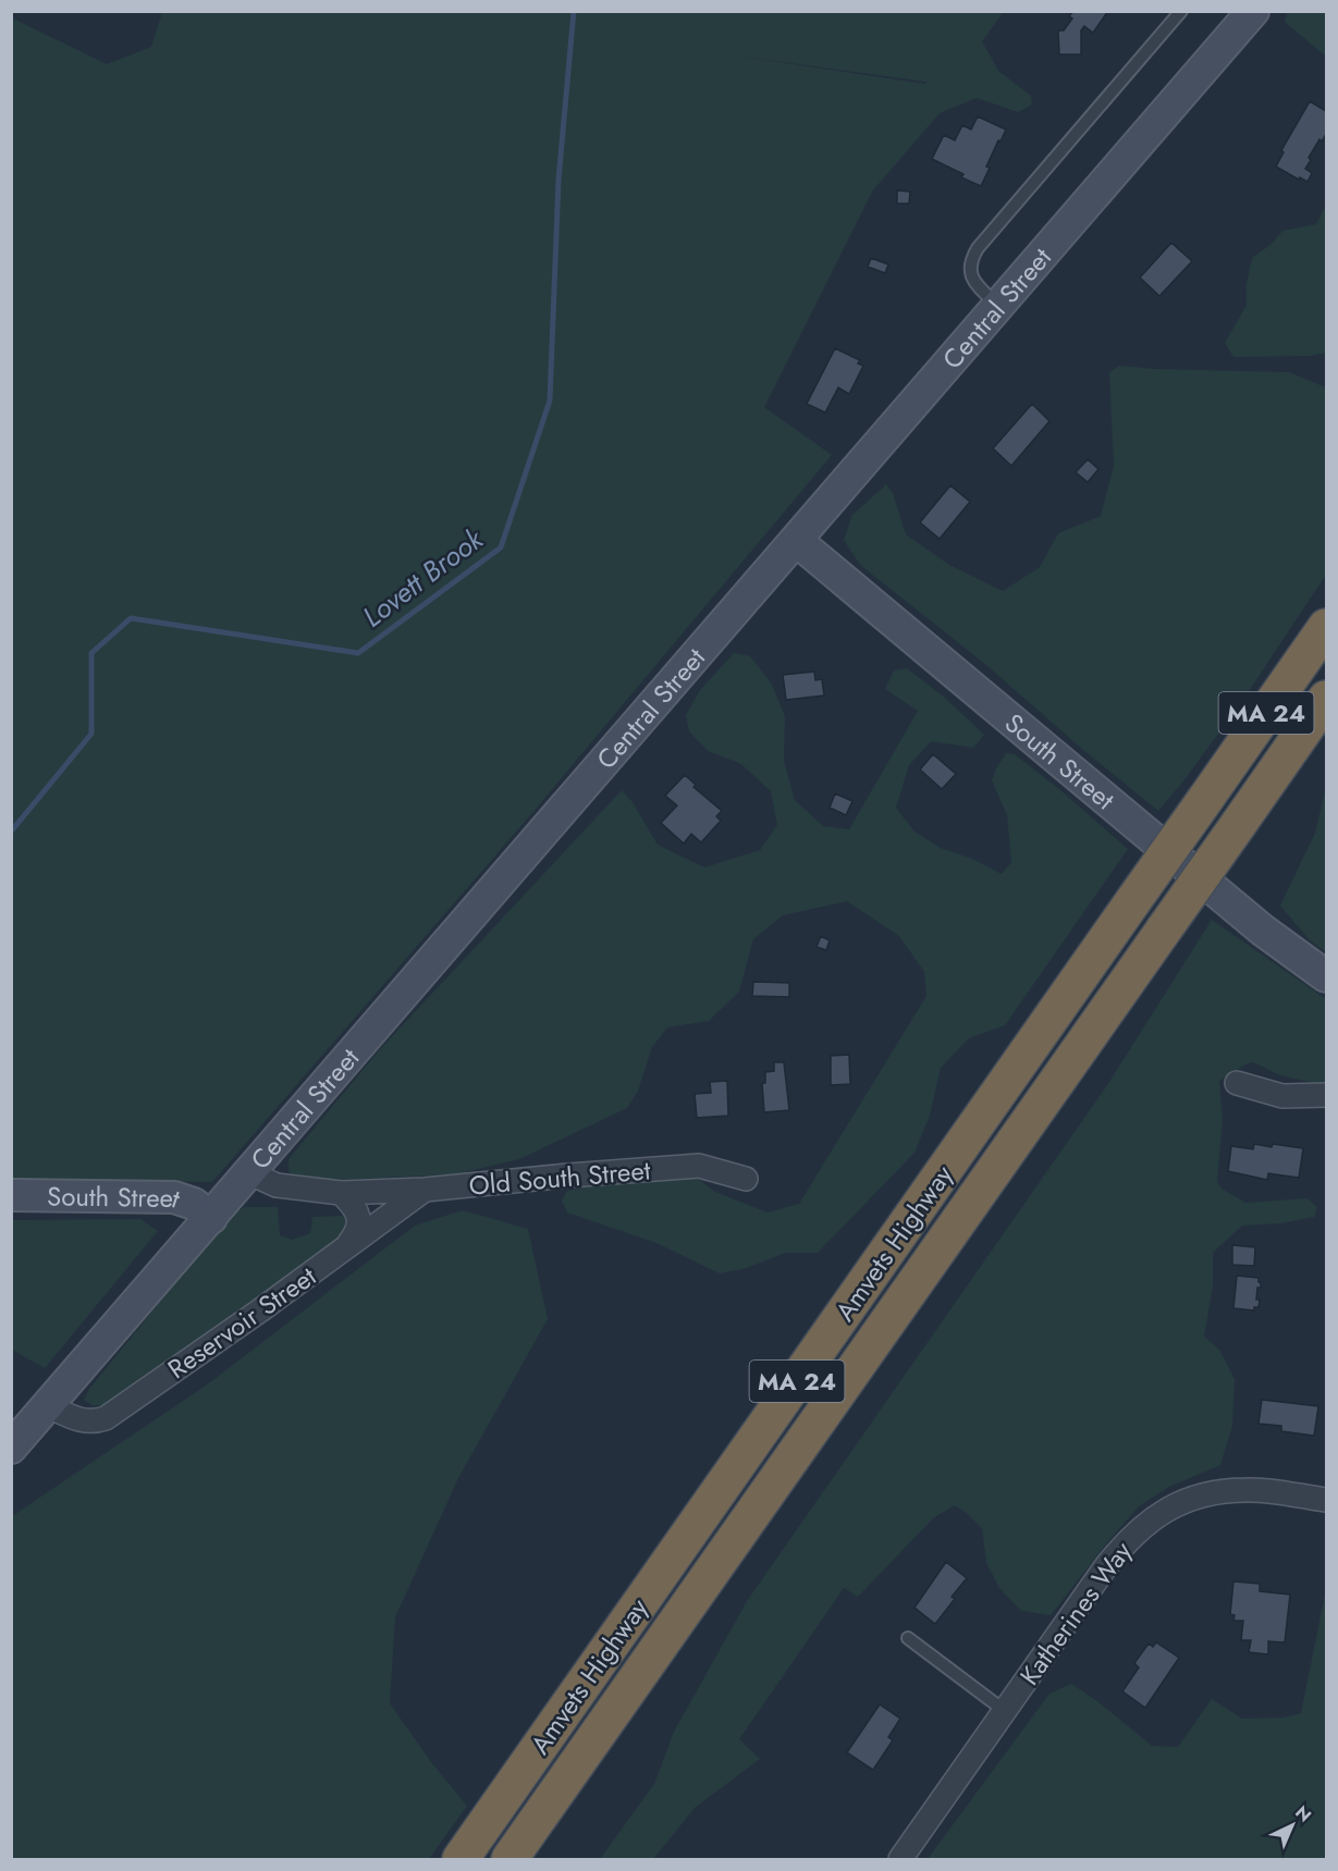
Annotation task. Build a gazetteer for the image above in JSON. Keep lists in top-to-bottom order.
{
  "streets": {
    "highway": ["MA 24", "Amvets Highway"],
    "street": [
      "Central Street",
      "South Street",
      "Old South Street",
      "Reservoir Street",
      "Katherines Way"
    ]
  },
  "crossings": [
    ["Central Street", "South Street"],
    ["Central Street", "Reservoir Street"],
    ["Old South Street", "Reservoir Street"]
  ],
  "water": ["Lovett Brook"],
  "north": "top right"
}
